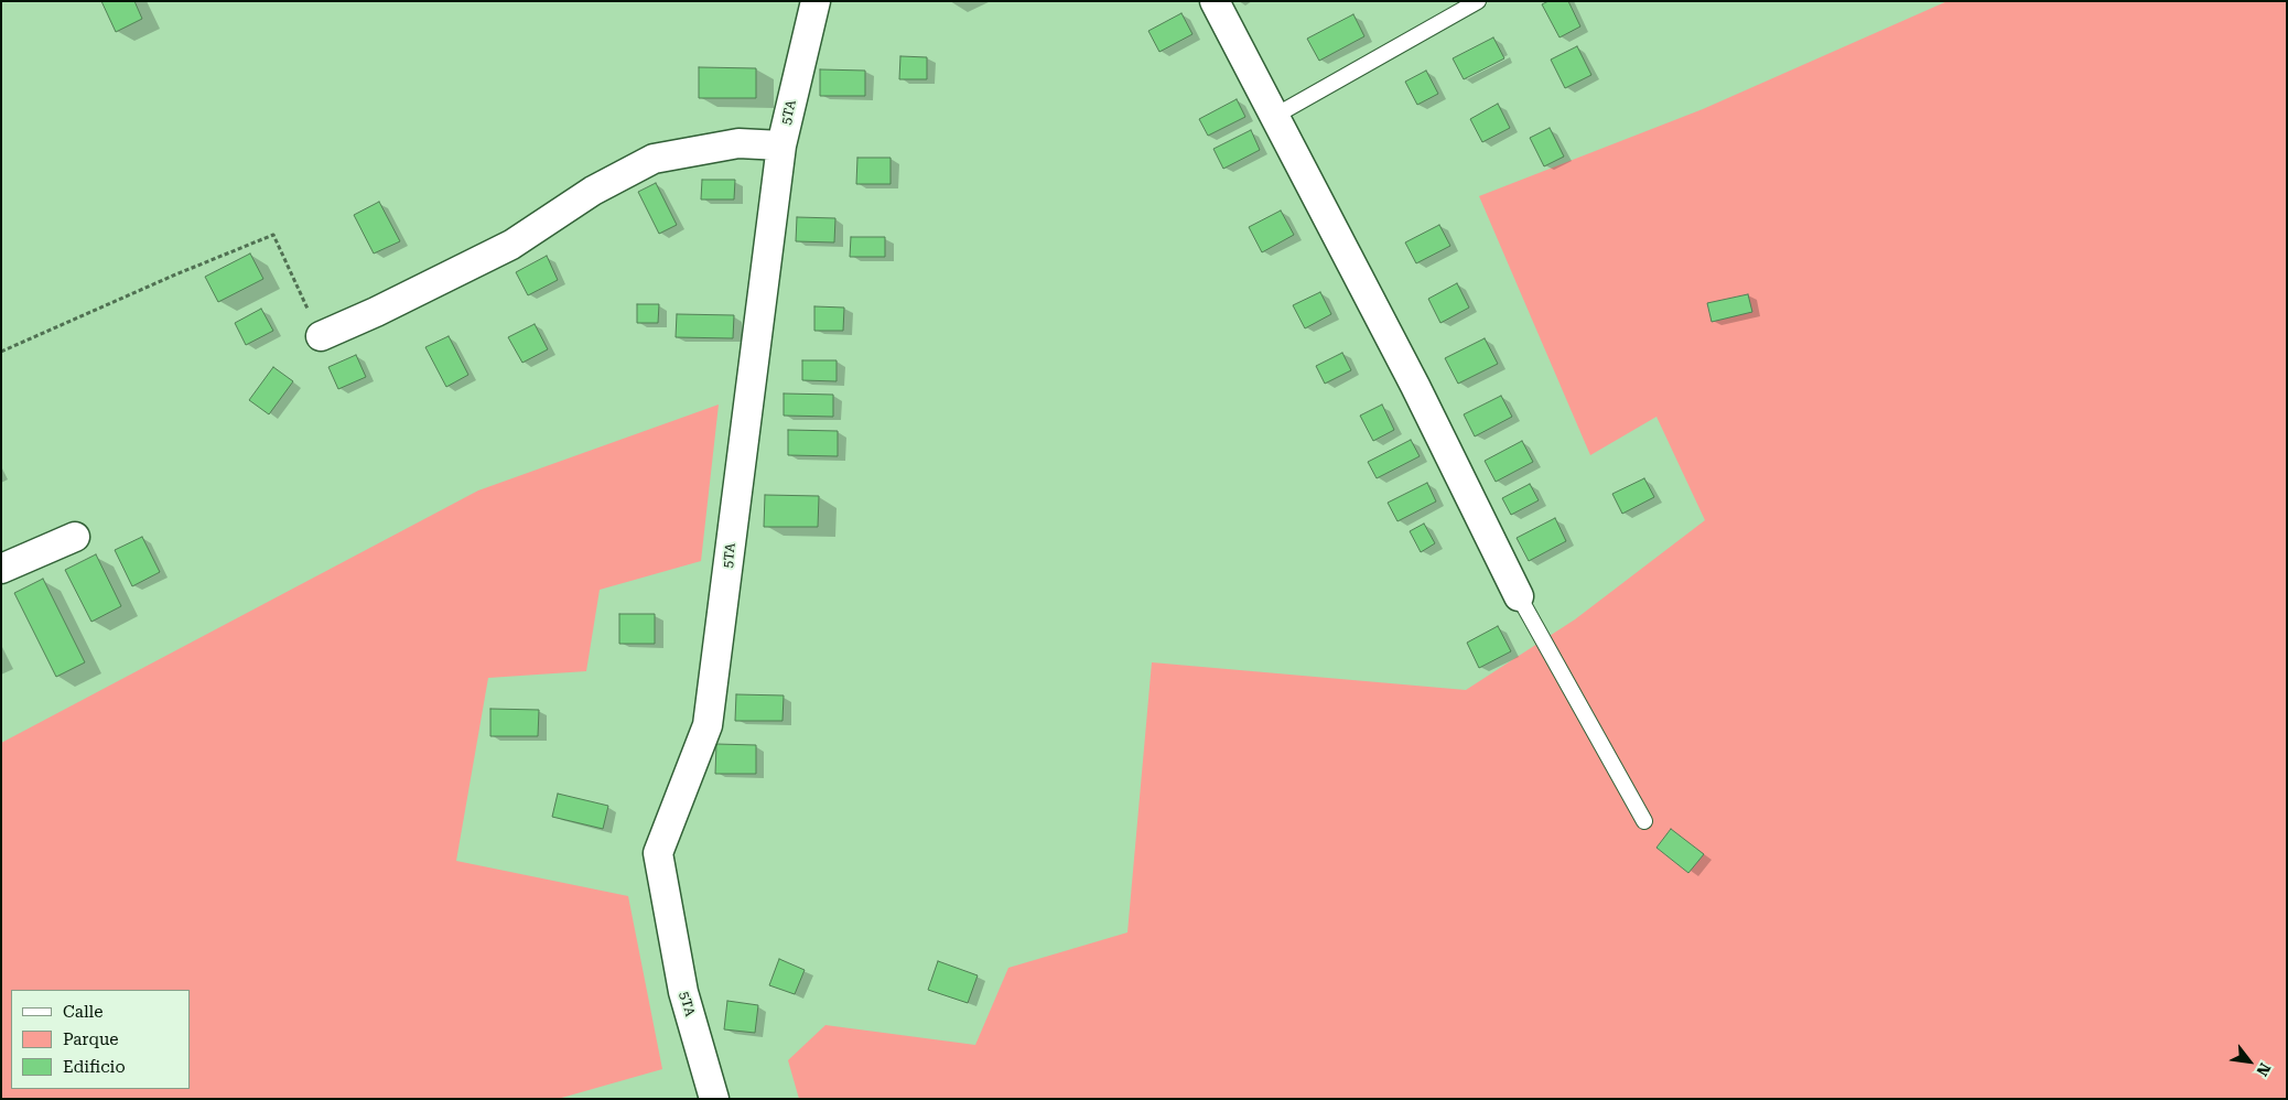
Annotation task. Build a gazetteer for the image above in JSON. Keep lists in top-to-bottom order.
{
  "streets": {
    "street": ["5TA"]
  },
  "legend": ["Calle", "Parque", "Edificio"],
  "north": "bottom right"
}
